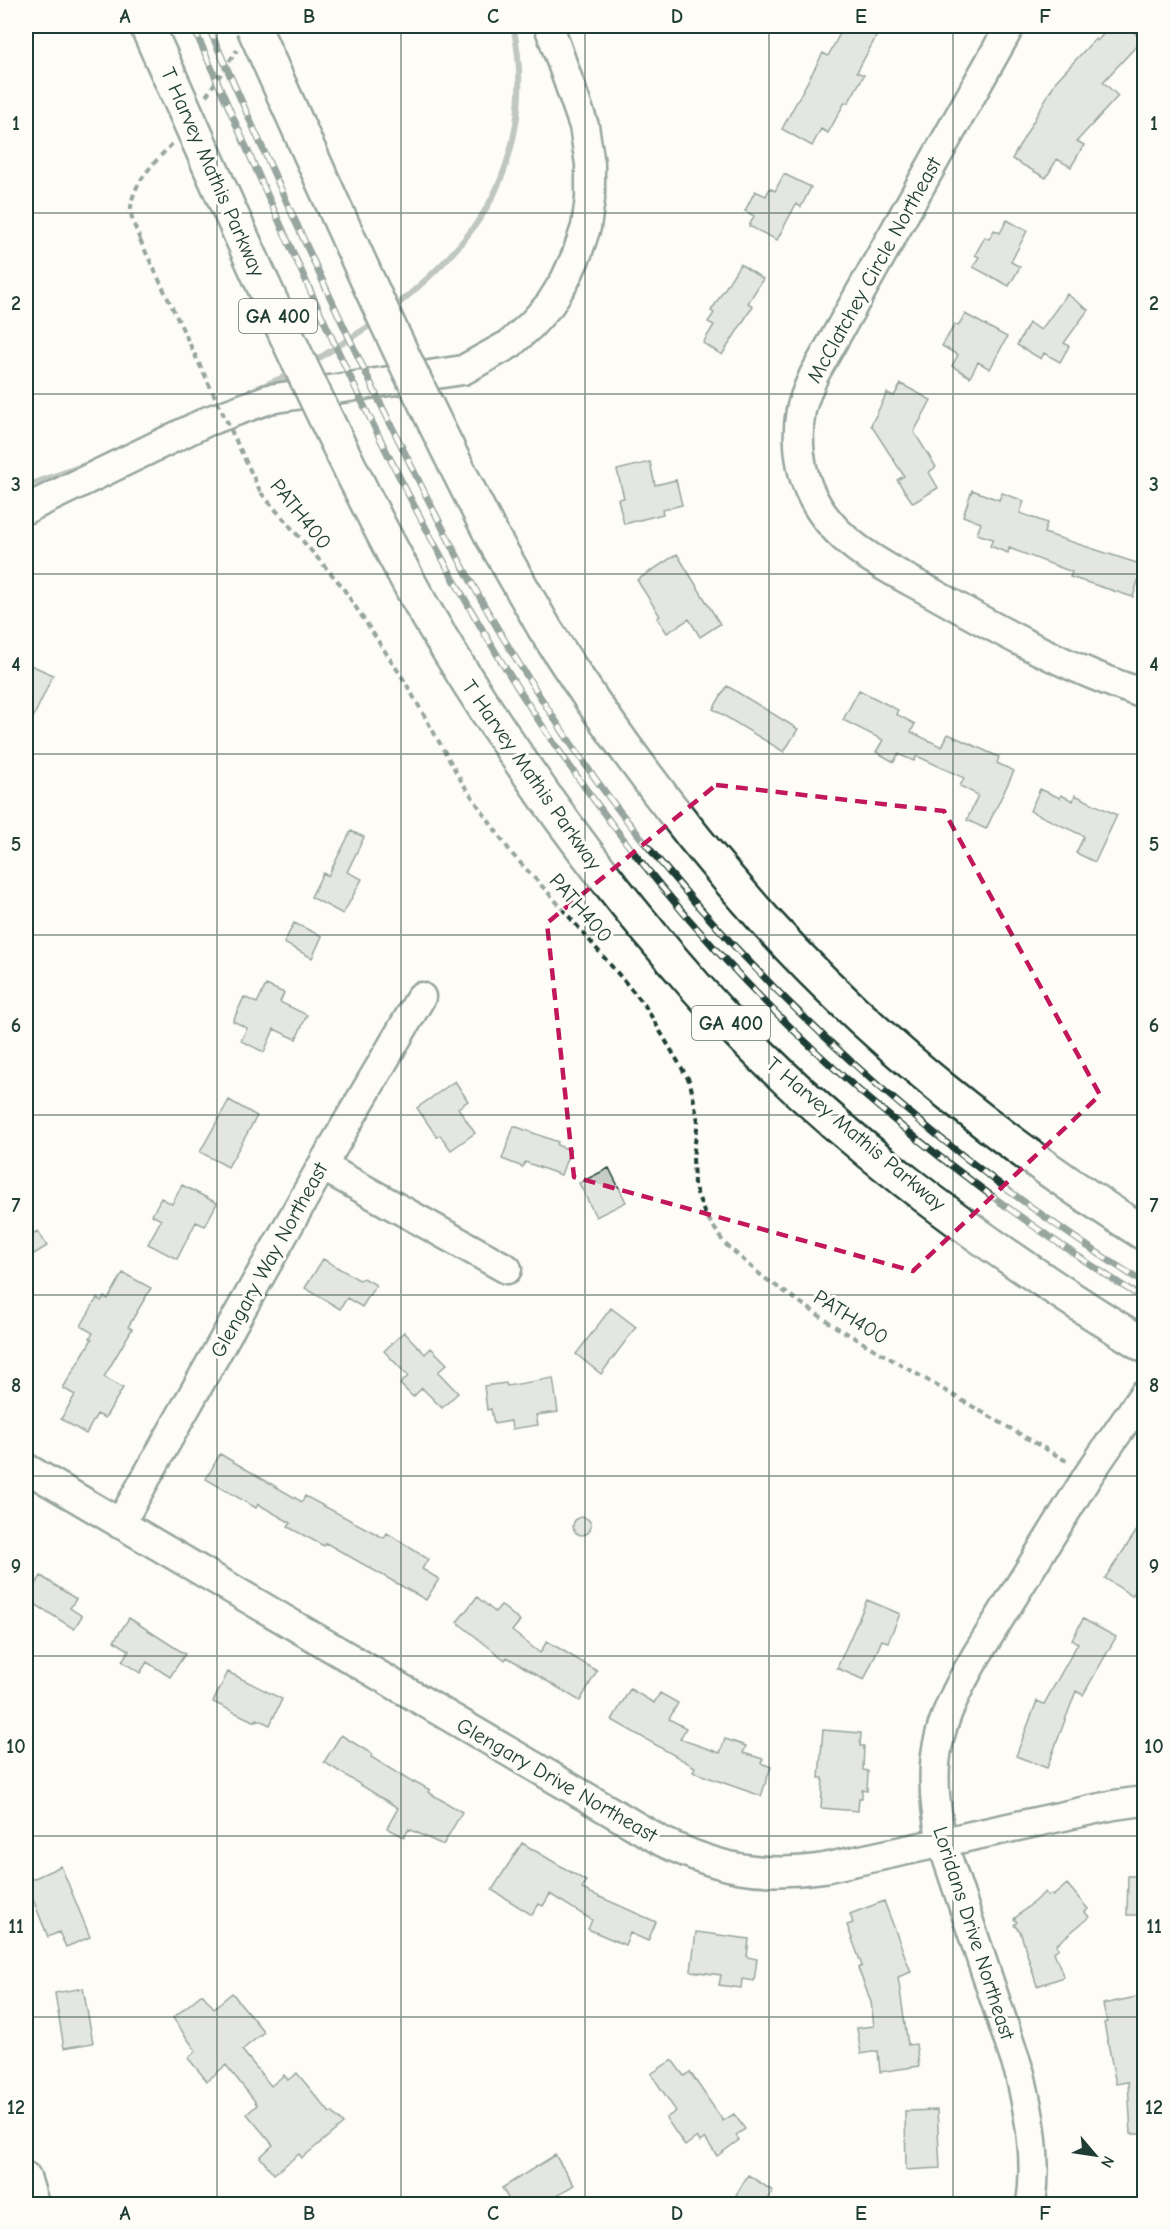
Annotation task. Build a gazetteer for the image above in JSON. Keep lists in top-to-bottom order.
{
  "streets": {
    "highway": ["T Harvey Mathis Parkway", "GA 400"],
    "street": [
      "McClatchey Circle Northeast",
      "Glengary Way Northeast",
      "Glengary Drive Northeast",
      "Loridans Drive Northeast"
    ],
    "path": ["PATH400"]
  },
  "crossings": [
    ["PATH400", "Loridans Drive Northeast"],
    ["Glengary Way Northeast", "Glengary Drive Northeast"],
    ["Glengary Drive Northeast", "Loridans Drive Northeast"]
  ],
  "north": "bottom right",
  "grid": {
    "columns": [
      "A",
      "B",
      "C",
      "D",
      "E",
      "F"
    ],
    "rows": [
      "1",
      "2",
      "3",
      "4",
      "5",
      "6",
      "7",
      "8",
      "9",
      "10",
      "11",
      "12"
    ]
  }
}
